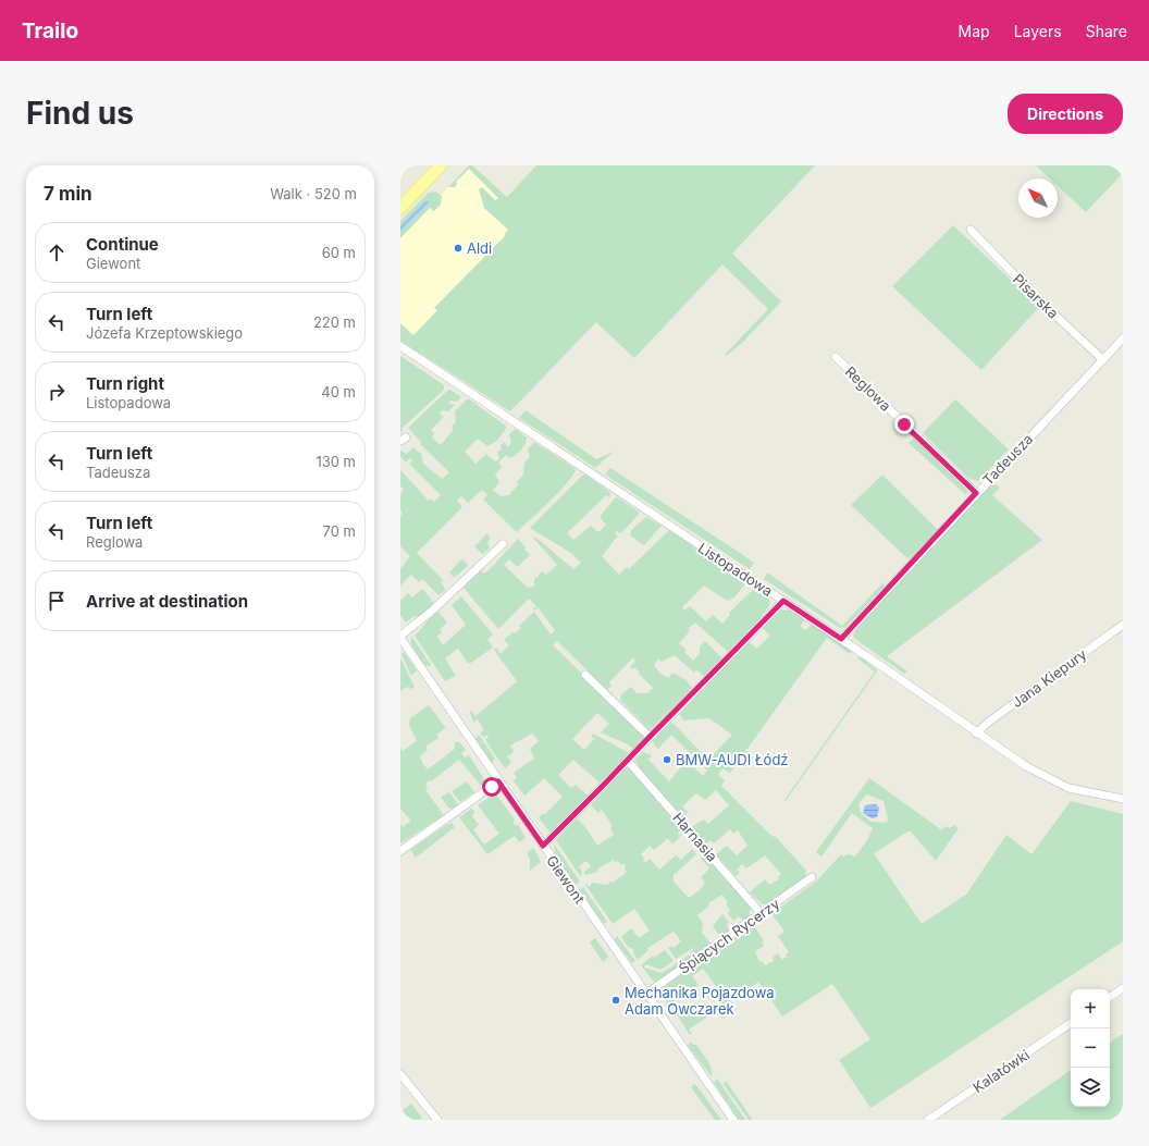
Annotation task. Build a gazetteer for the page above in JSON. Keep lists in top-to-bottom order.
{
  "streets": {
    "street": [
      "Pisarska",
      "Reglowa",
      "Tadeusza",
      "Listopadowa",
      "Jana Kiepury",
      "Harnasia",
      "Giewont",
      "Śpiących Rycerzy",
      "Kalatówki"
    ]
  },
  "crossings": [
    ["Pisarska", "Tadeusza"],
    ["Reglowa", "Tadeusza"],
    ["Tadeusza", "Listopadowa"],
    ["Listopadowa", "Jana Kiepury"],
    ["Harnasia", "Śpiących Rycerzy"],
    ["Giewont", "Śpiących Rycerzy"]
  ],
  "places": ["Aldi", "BMW-AUDI Łódź", "Mechanika Pojazdowa Adam Owczarek"],
  "north": "top left",
  "page": {
    "header": "Trailo",
    "nav": ["Map", "Layers", "Share"],
    "buttons": "Directions",
    "title": "Find us",
    "heading": ["7 min", "Walk · 520 m"],
    "list": [
      ["Continue", "Giewont", "60 m"],
      ["Turn left", "Józefa Krzeptowskiego", "220 m"],
      ["Turn right", "Listopadowa", "40 m"],
      ["Turn left", "Tadeusza", "130 m"],
      ["Turn left", "Reglowa", "70 m"],
      "Arrive at destination"
    ],
    "map_buttons": ["+", "−"]
  }
}
